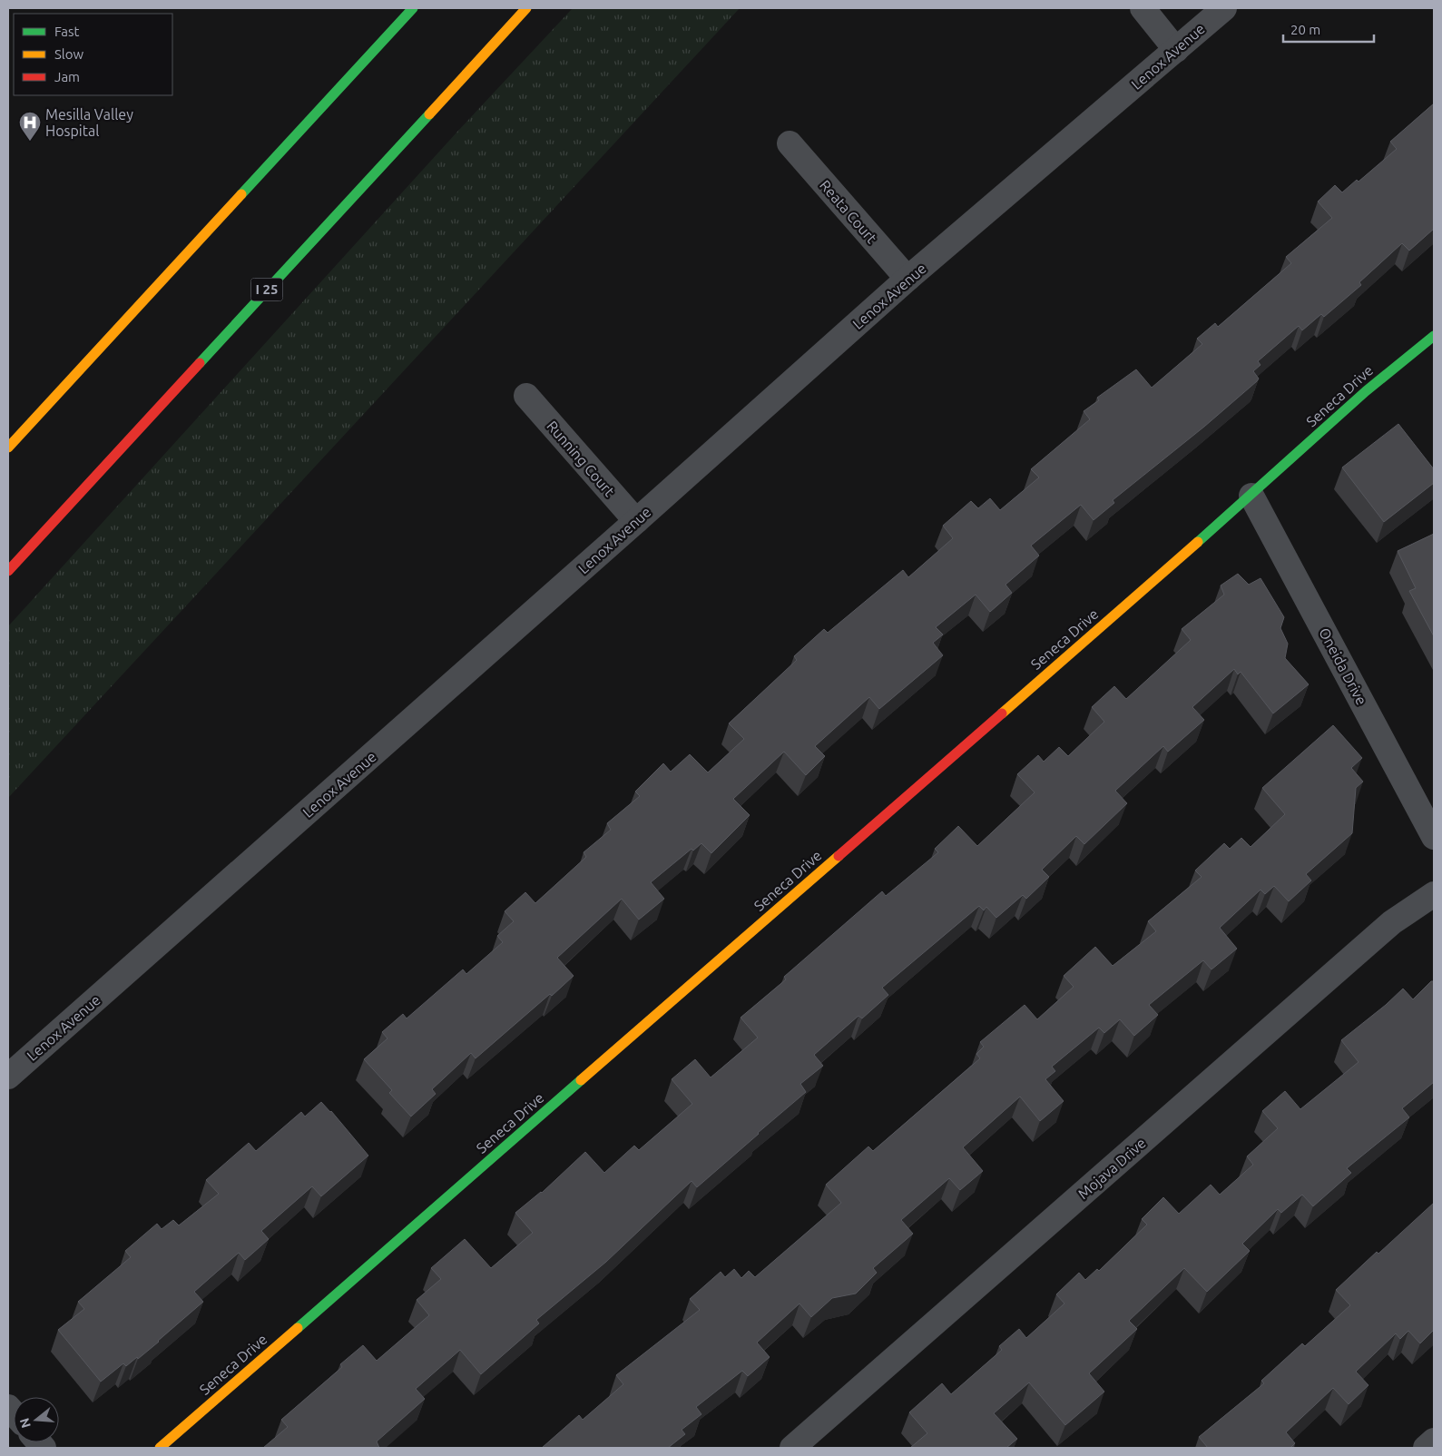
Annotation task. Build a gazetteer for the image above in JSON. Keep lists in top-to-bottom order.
{
  "streets": {
    "main road": ["I 25", "Seneca Drive"],
    "street": [
      "Lenox Avenue",
      "Reata Court",
      "Running Court",
      "Oneida Drive",
      "Mojava Drive"
    ]
  },
  "crossings": [
    ["Lenox Avenue", "Reata Court"],
    ["Lenox Avenue", "Running Court"],
    ["Seneca Drive", "Oneida Drive"]
  ],
  "places": {
    "hospital": ["Mesilla Valley Hospital"]
  },
  "legend": ["Fast", "Slow", "Jam"],
  "scale_bar": "20 m",
  "north": "left"
}
